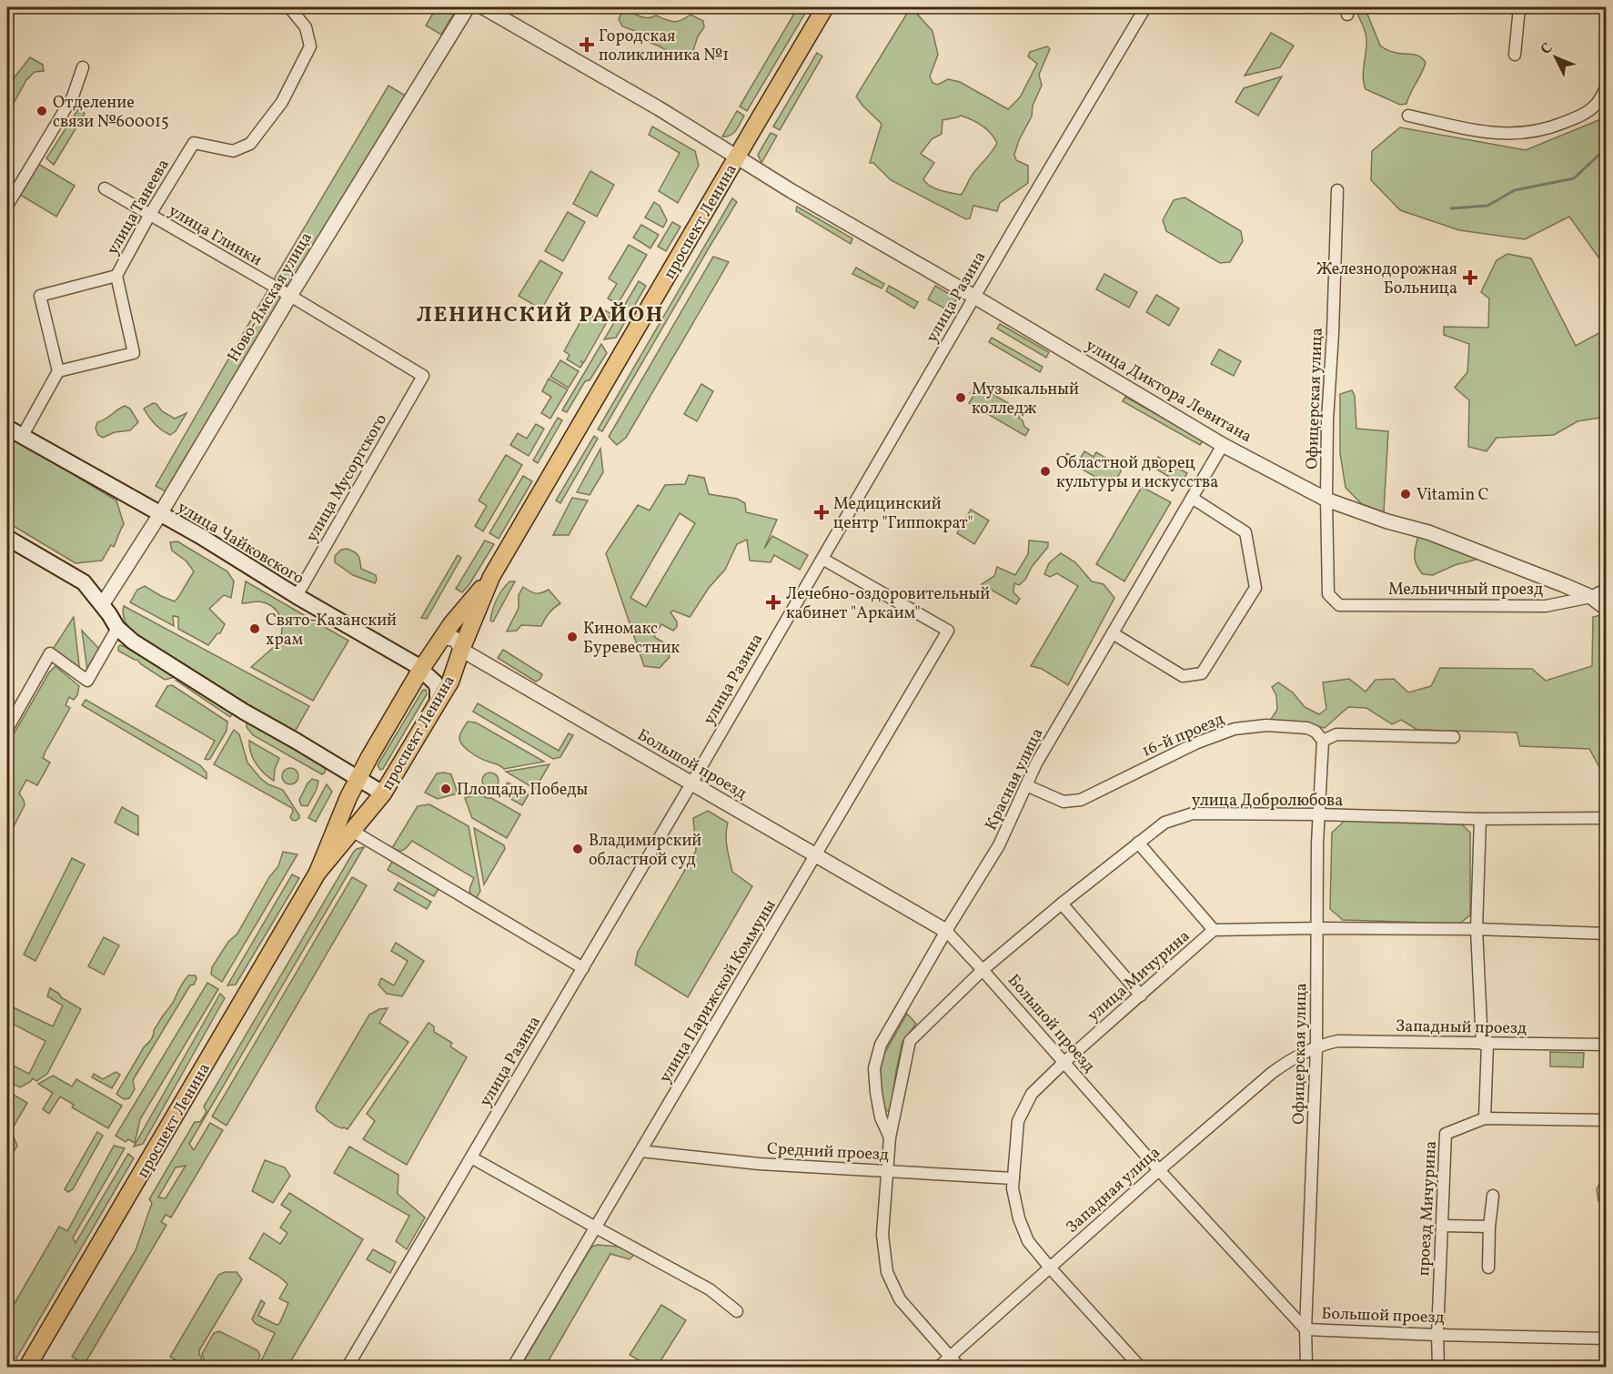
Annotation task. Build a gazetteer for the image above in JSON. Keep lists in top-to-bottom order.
{
  "streets": {
    "main road": ["проспект Ленина", "улица Чайковского"],
    "street": [
      "улица Танеева",
      "улица Глинки",
      "Ново-Ямская улица",
      "улица Разина",
      "улица Диктора Левитана",
      "Офицерская улица",
      "улица Мусоргского",
      "Мельничный проезд",
      "16-й проезд",
      "Большой проезд",
      "Красная улица",
      "улица Добролюбова",
      "улица Мичурина",
      "улица Парижской Коммуны",
      "Западный проезд",
      "Средний проезд",
      "Западная улица",
      "проезд Мичурина"
    ]
  },
  "crossings": [
    ["улица Танеева", "улица Глинки"],
    ["проспект Ленина", "улица Диктора Левитана"],
    ["проспект Ленина", "улица Чайковского"],
    ["проспект Ленина", "Большой проезд"],
    ["улица Глинки", "Ново-Ямская улица"],
    ["улица Глинки", "улица Мусоргского"],
    ["Ново-Ямская улица", "улица Чайковского"],
    ["улица Разина", "улица Диктора Левитана"],
    ["улица Разина", "Большой проезд"],
    ["улица Разина", "улица Парижской Коммуны"],
    ["улица Диктора Левитана", "Офицерская улица"],
    ["улица Диктора Левитана", "Мельничный проезд"],
    ["улица Диктора Левитана", "Красная улица"],
    ["Офицерская улица", "Мельничный проезд"],
    ["Офицерская улица", "16-й проезд"],
    ["Офицерская улица", "Большой проезд"],
    ["Офицерская улица", "улица Добролюбова"],
    ["Офицерская улица", "улица Мичурина"],
    ["Офицерская улица", "Западный проезд"],
    ["Офицерская улица", "Западная улица"],
    ["улица Мусоргского", "улица Чайковского"],
    ["16-й проезд", "Красная улица"],
    ["Большой проезд", "Красная улица"],
    ["Большой проезд", "улица Добролюбова"],
    ["Большой проезд", "улица Мичурина"],
    ["Большой проезд", "улица Парижской Коммуны"],
    ["Большой проезд", "Западная улица"],
    ["Большой проезд", "проезд Мичурина"],
    ["Красная улица", "улица Добролюбова"],
    ["Красная улица", "Средний проезд"],
    ["Красная улица", "Западная улица"],
    ["улица Мичурина", "Средний проезд"],
    ["улица Мичурина", "Западная улица"],
    ["улица Парижской Коммуны", "Средний проезд"],
    ["Западный проезд", "Западная улица"]
  ],
  "districts": ["ЛЕНИНСКИЙ РАЙОН"],
  "places": {
    "health": [
      "Городская поликлиника №1",
      "Железнодорожная Больница",
      "Медицинский центр \"Гиппократ\"",
      "Лечебно-оздоровительный кабинет \"Аркаим\""
    ],
    "other": [
      "Отделение связи №600015",
      "Музыкальный колледж",
      "Областной дворец культуры и искусства",
      "Vitamin C",
      "Свято-Казанский храм",
      "Киномакс Буревестник",
      "Площадь Победы",
      "Владимирский областной суд"
    ]
  },
  "north": "top left"
}
